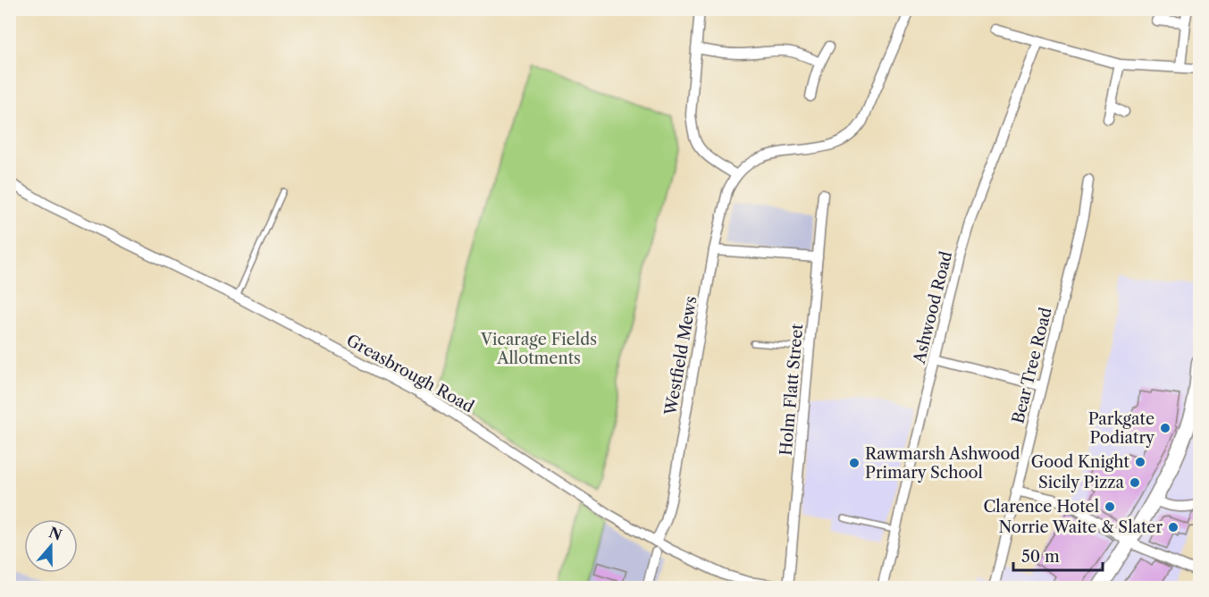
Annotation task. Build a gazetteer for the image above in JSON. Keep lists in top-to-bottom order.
{
  "streets": {
    "street": [
      "Ashwood Road",
      "Westfield Mews",
      "Bear Tree Road",
      "Greasbrough Road",
      "Holm Flatt Street"
    ]
  },
  "crossings": [
    ["Westfield Mews", "Greasbrough Road"],
    ["Greasbrough Road", "Holm Flatt Street"]
  ],
  "parks": ["Vicarage Fields Allotments"],
  "places": [
    "Parkgate Podiatry",
    "Good Knight",
    "Rawmarsh Ashwood Primary School",
    "Sicily Pizza",
    "Clarence Hotel",
    "Norrie Waite & Slater"
  ],
  "scale_bar": "50 m",
  "north": "top"
}
